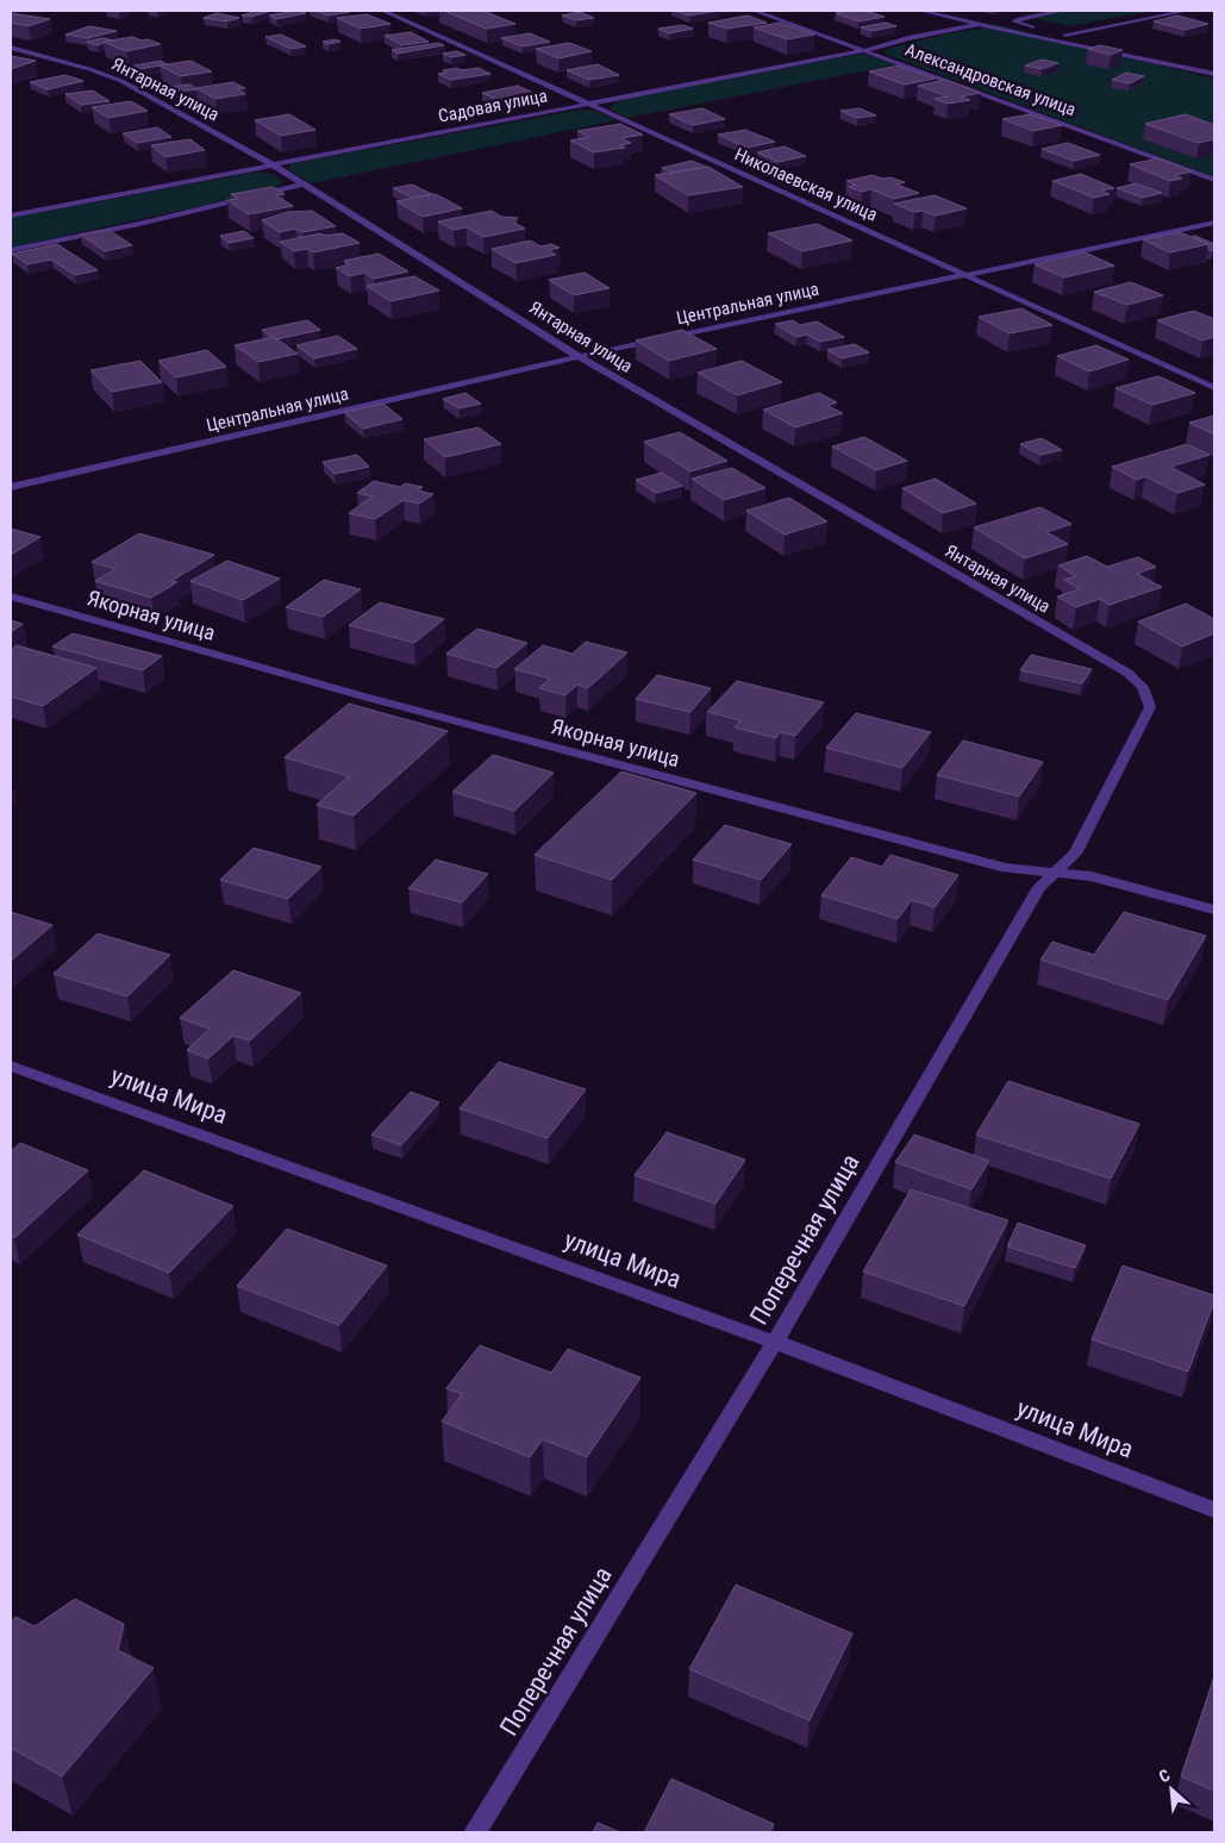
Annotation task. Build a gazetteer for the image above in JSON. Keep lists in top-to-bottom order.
{
  "streets": {
    "street": [
      "Александровская улица",
      "Янтарная улица",
      "Садовая улица",
      "Николаевская улица",
      "Центральная улица",
      "Якорная улица",
      "улица Мира",
      "Поперечная улица"
    ]
  },
  "crossings": [
    ["Александровская улица", "Садовая улица"],
    ["Янтарная улица", "Садовая улица"],
    ["Янтарная улица", "Центральная улица"],
    ["Янтарная улица", "Поперечная улица"],
    ["Садовая улица", "Николаевская улица"],
    ["Николаевская улица", "Центральная улица"],
    ["Якорная улица", "Поперечная улица"],
    ["улица Мира", "Поперечная улица"]
  ],
  "north": "top left"
}
